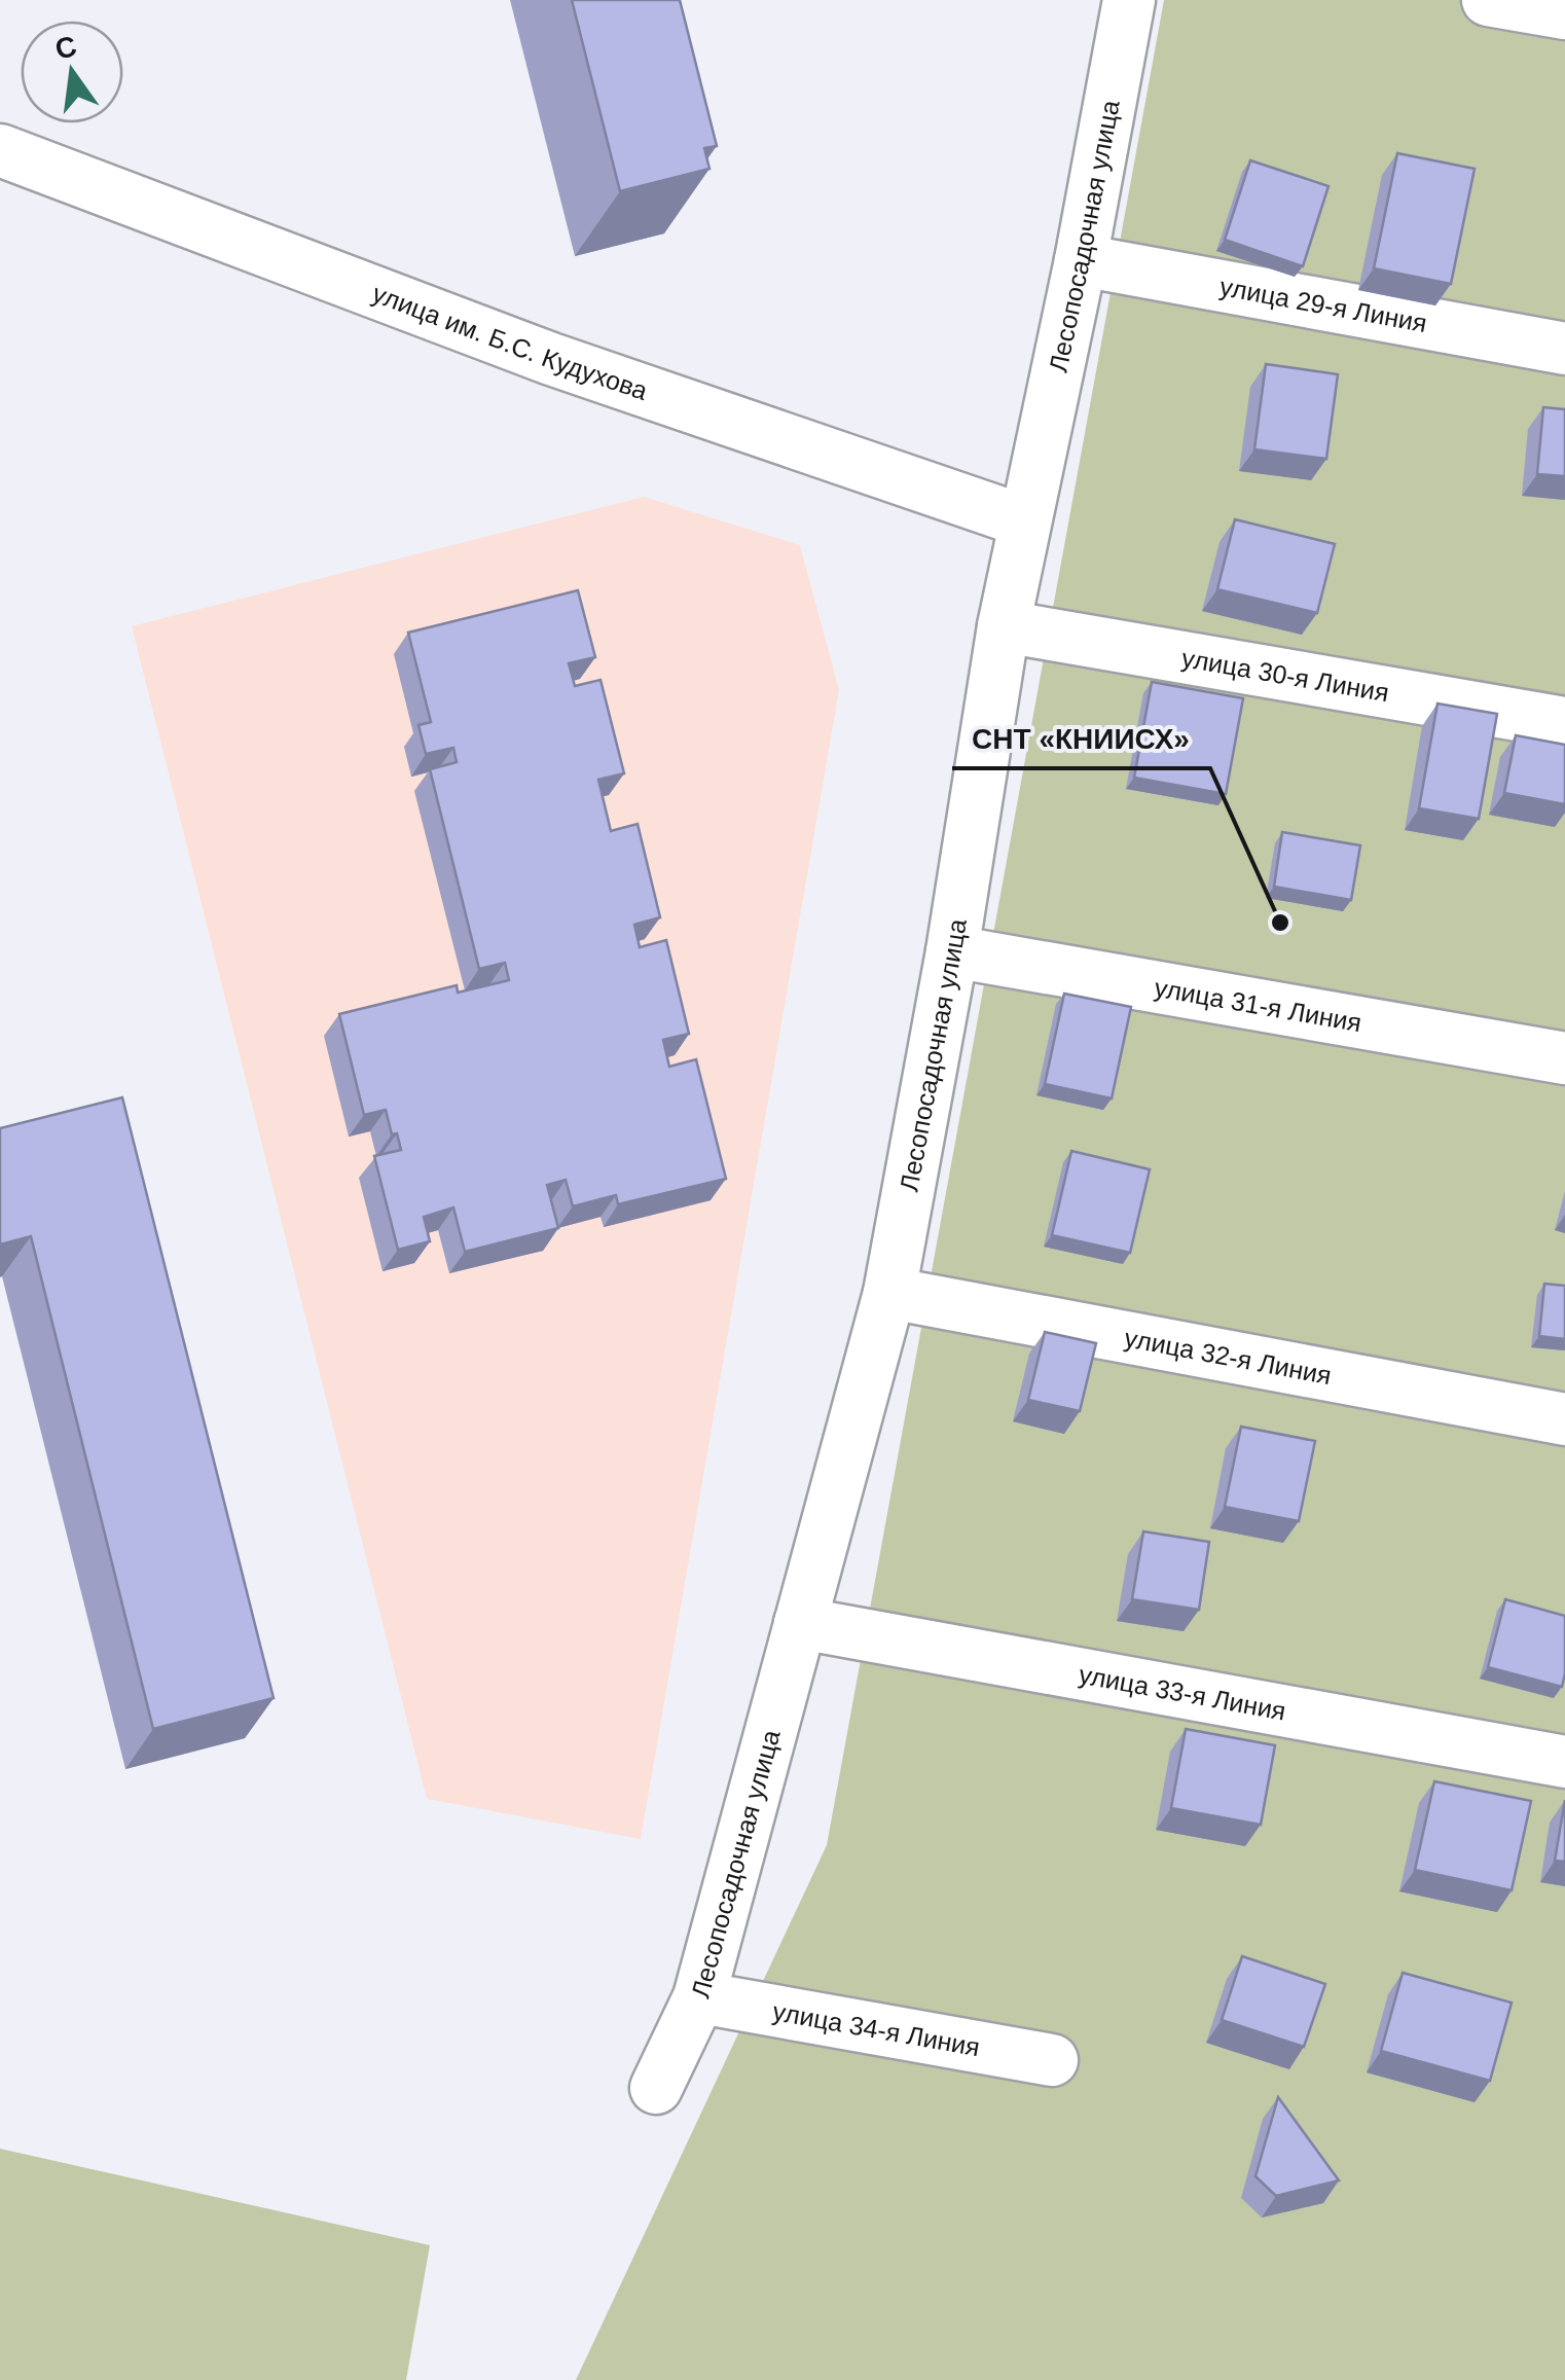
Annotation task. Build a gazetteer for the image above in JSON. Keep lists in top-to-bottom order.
{
  "streets": {
    "street": [
      "Лесопосадочная улица",
      "улица 29-я Линия",
      "улица им. Б.С. Кудухова",
      "улица 30-я Линия",
      "улица 31-я Линия",
      "улица 32-я Линия",
      "улица 33-я Линия",
      "улица 34-я Линия"
    ]
  },
  "crossings": [
    ["Лесопосадочная улица", "улица 29-я Линия"],
    ["Лесопосадочная улица", "улица им. Б.С. Кудухова"],
    ["Лесопосадочная улица", "улица 30-я Линия"],
    ["Лесопосадочная улица", "улица 31-я Линия"],
    ["Лесопосадочная улица", "улица 32-я Линия"],
    ["Лесопосадочная улица", "улица 33-я Линия"],
    ["Лесопосадочная улица", "улица 34-я Линия"]
  ],
  "places": ["СНТ «КНИИСХ»"],
  "north": "top"
}
